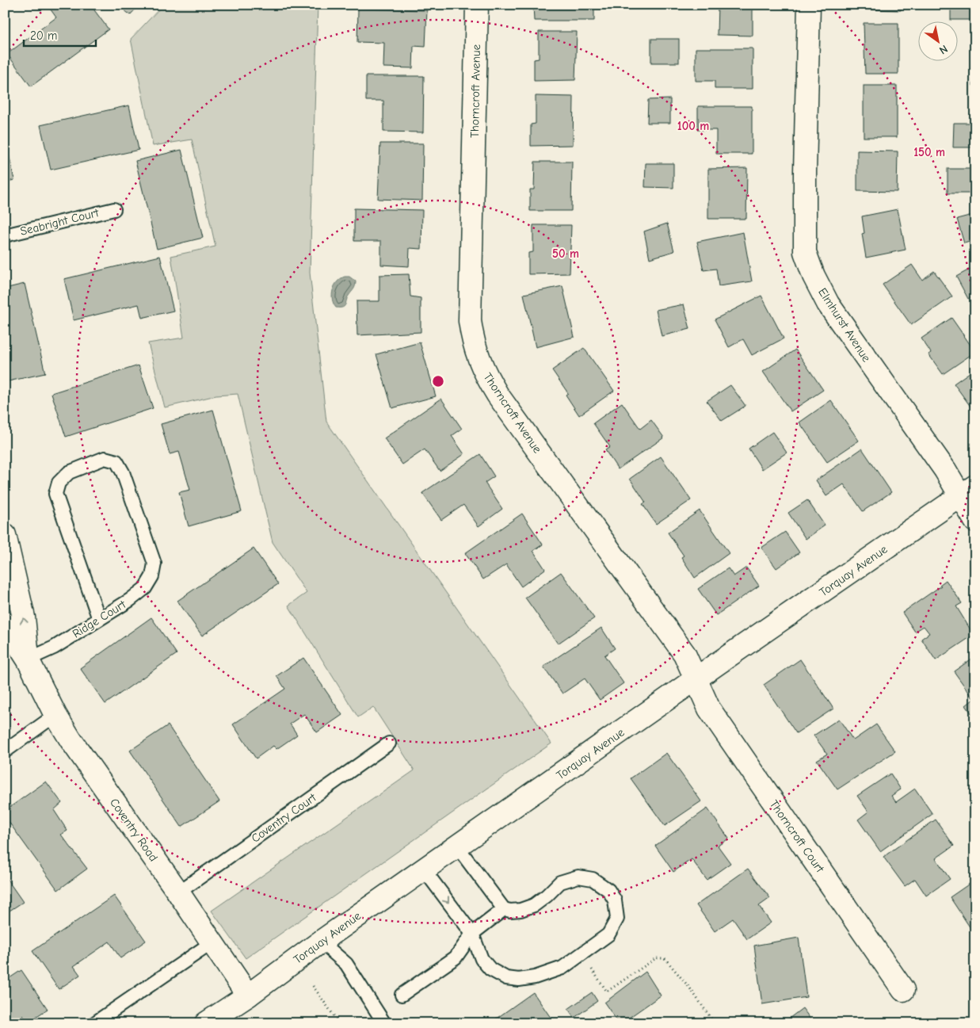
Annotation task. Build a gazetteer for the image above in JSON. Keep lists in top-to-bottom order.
{
  "streets": {
    "street": [
      "Thorncroft Avenue",
      "Elmhurst Avenue",
      "Torquay Avenue",
      "Coventry Road",
      "Thorncroft Court"
    ],
    "lane": ["Seabright Court", "Ridge Court", "Coventry Court"]
  },
  "crossings": [
    ["Thorncroft Avenue", "Torquay Avenue"],
    ["Thorncroft Avenue", "Thorncroft Court"],
    ["Elmhurst Avenue", "Torquay Avenue"],
    ["Torquay Avenue", "Coventry Road"],
    ["Torquay Avenue", "Thorncroft Court"],
    ["Ridge Court", "Coventry Road"],
    ["Coventry Court", "Coventry Road"]
  ],
  "scale_bar": "20 m",
  "north": "bottom right",
  "rings": ["100 m", "150 m", "50 m"]
}
